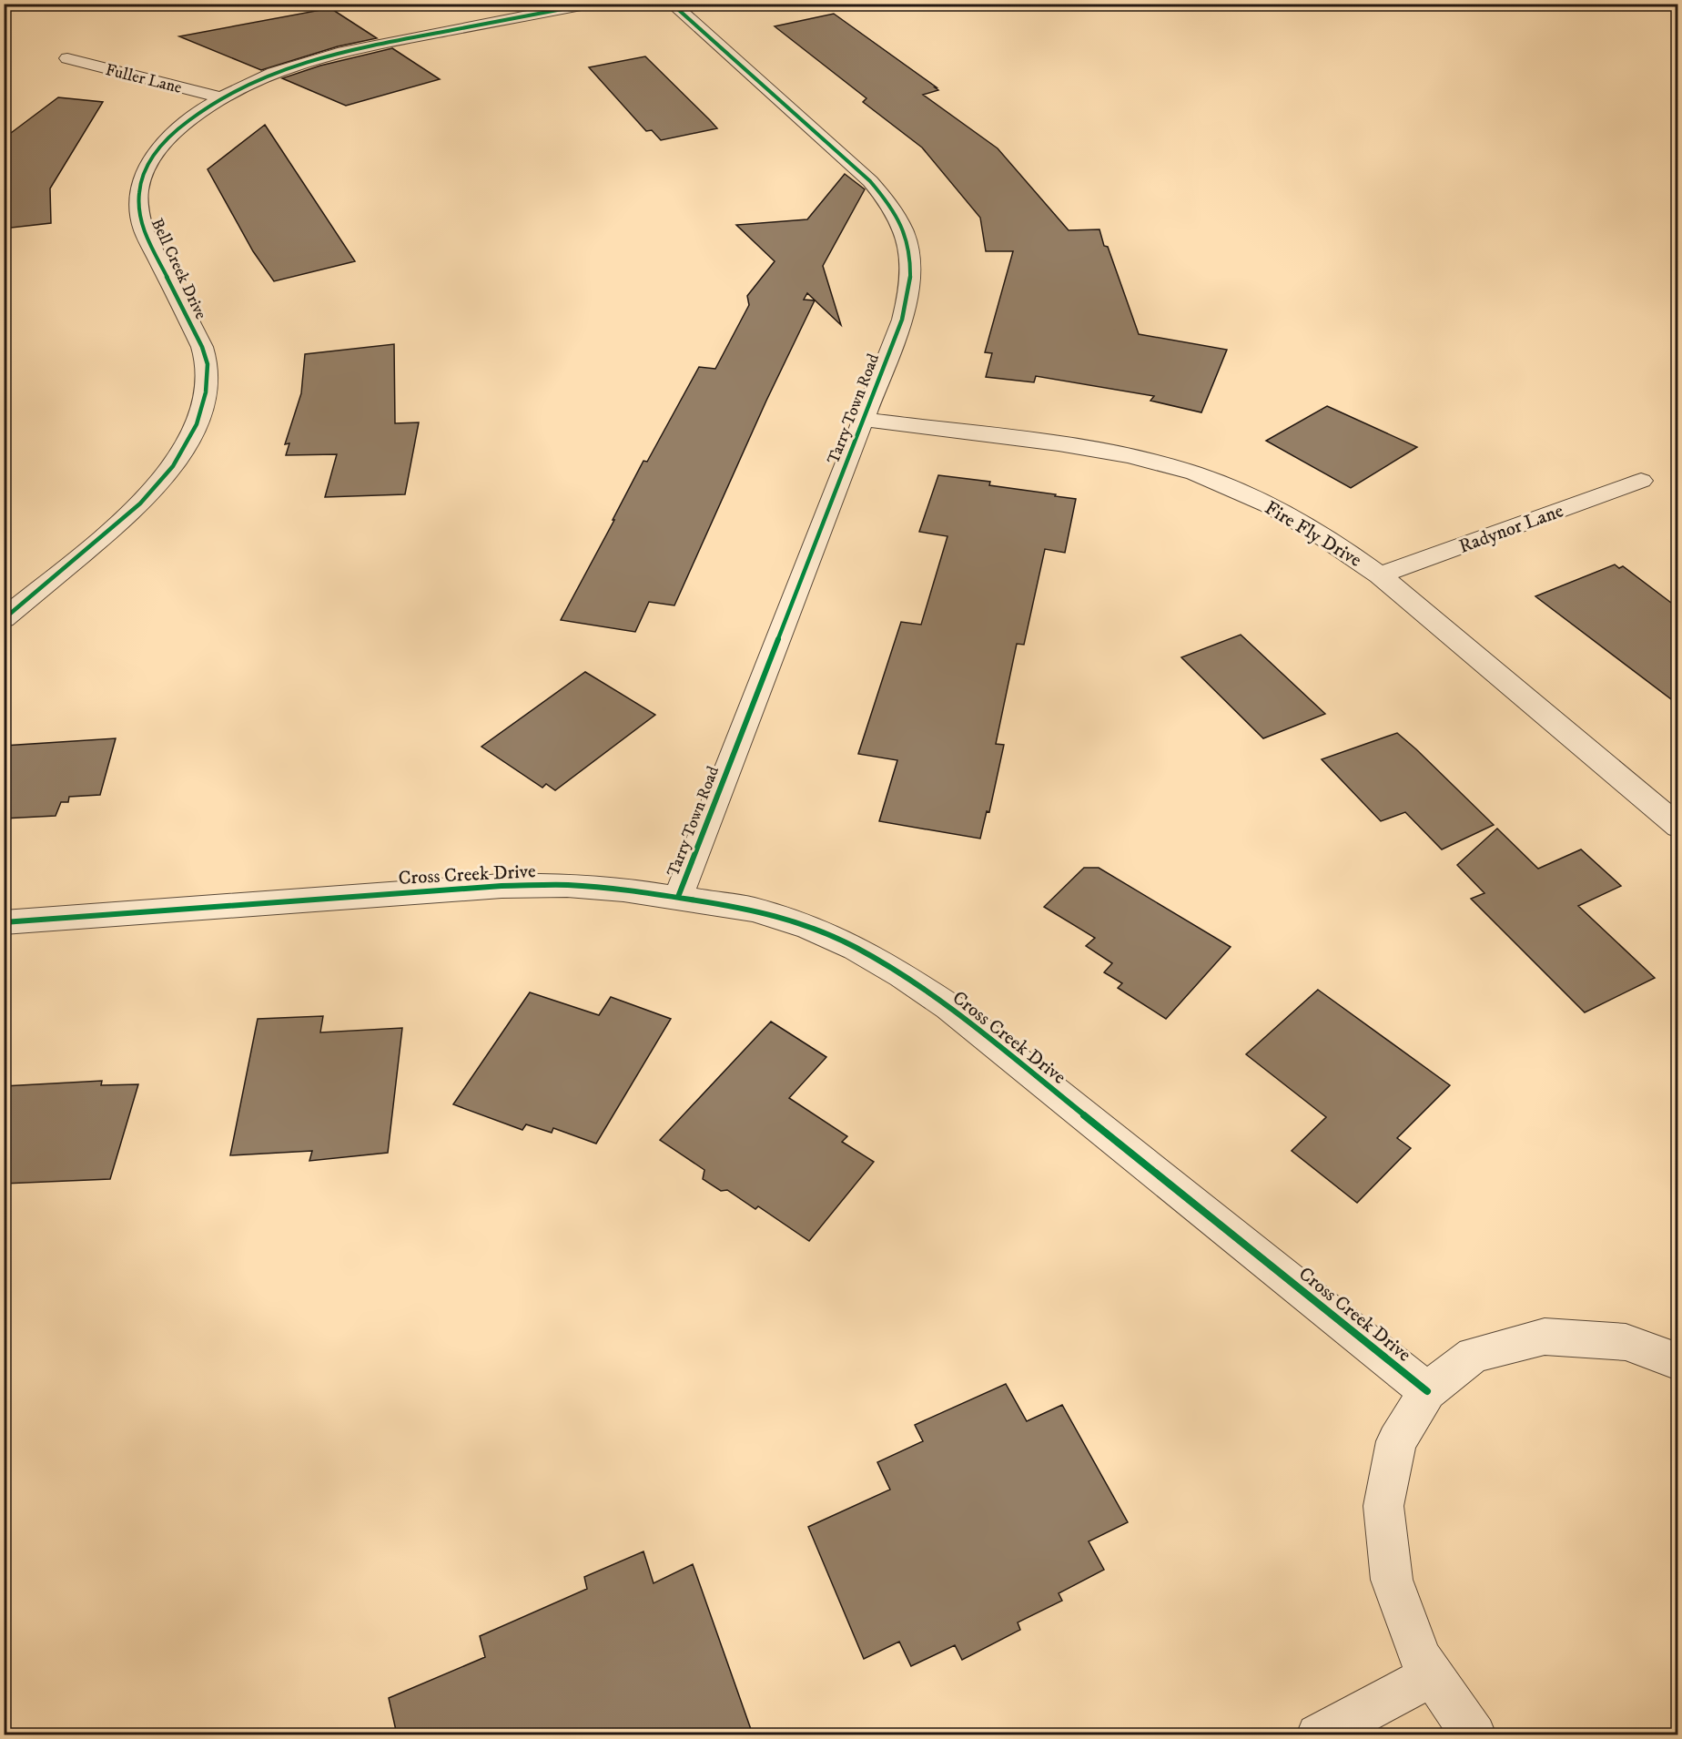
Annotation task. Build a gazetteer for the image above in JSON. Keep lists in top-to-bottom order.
{
  "streets": {
    "street": [
      "Fuller Lane",
      "Bell Creek Drive",
      "Tarry Town Road",
      "Radynor Lane",
      "Fire Fly Drive",
      "Cross Creek Drive"
    ]
  },
  "crossings": [
    ["Fuller Lane", "Bell Creek Drive"],
    ["Tarry Town Road", "Fire Fly Drive"],
    ["Tarry Town Road", "Cross Creek Drive"],
    ["Radynor Lane", "Fire Fly Drive"]
  ]
}
